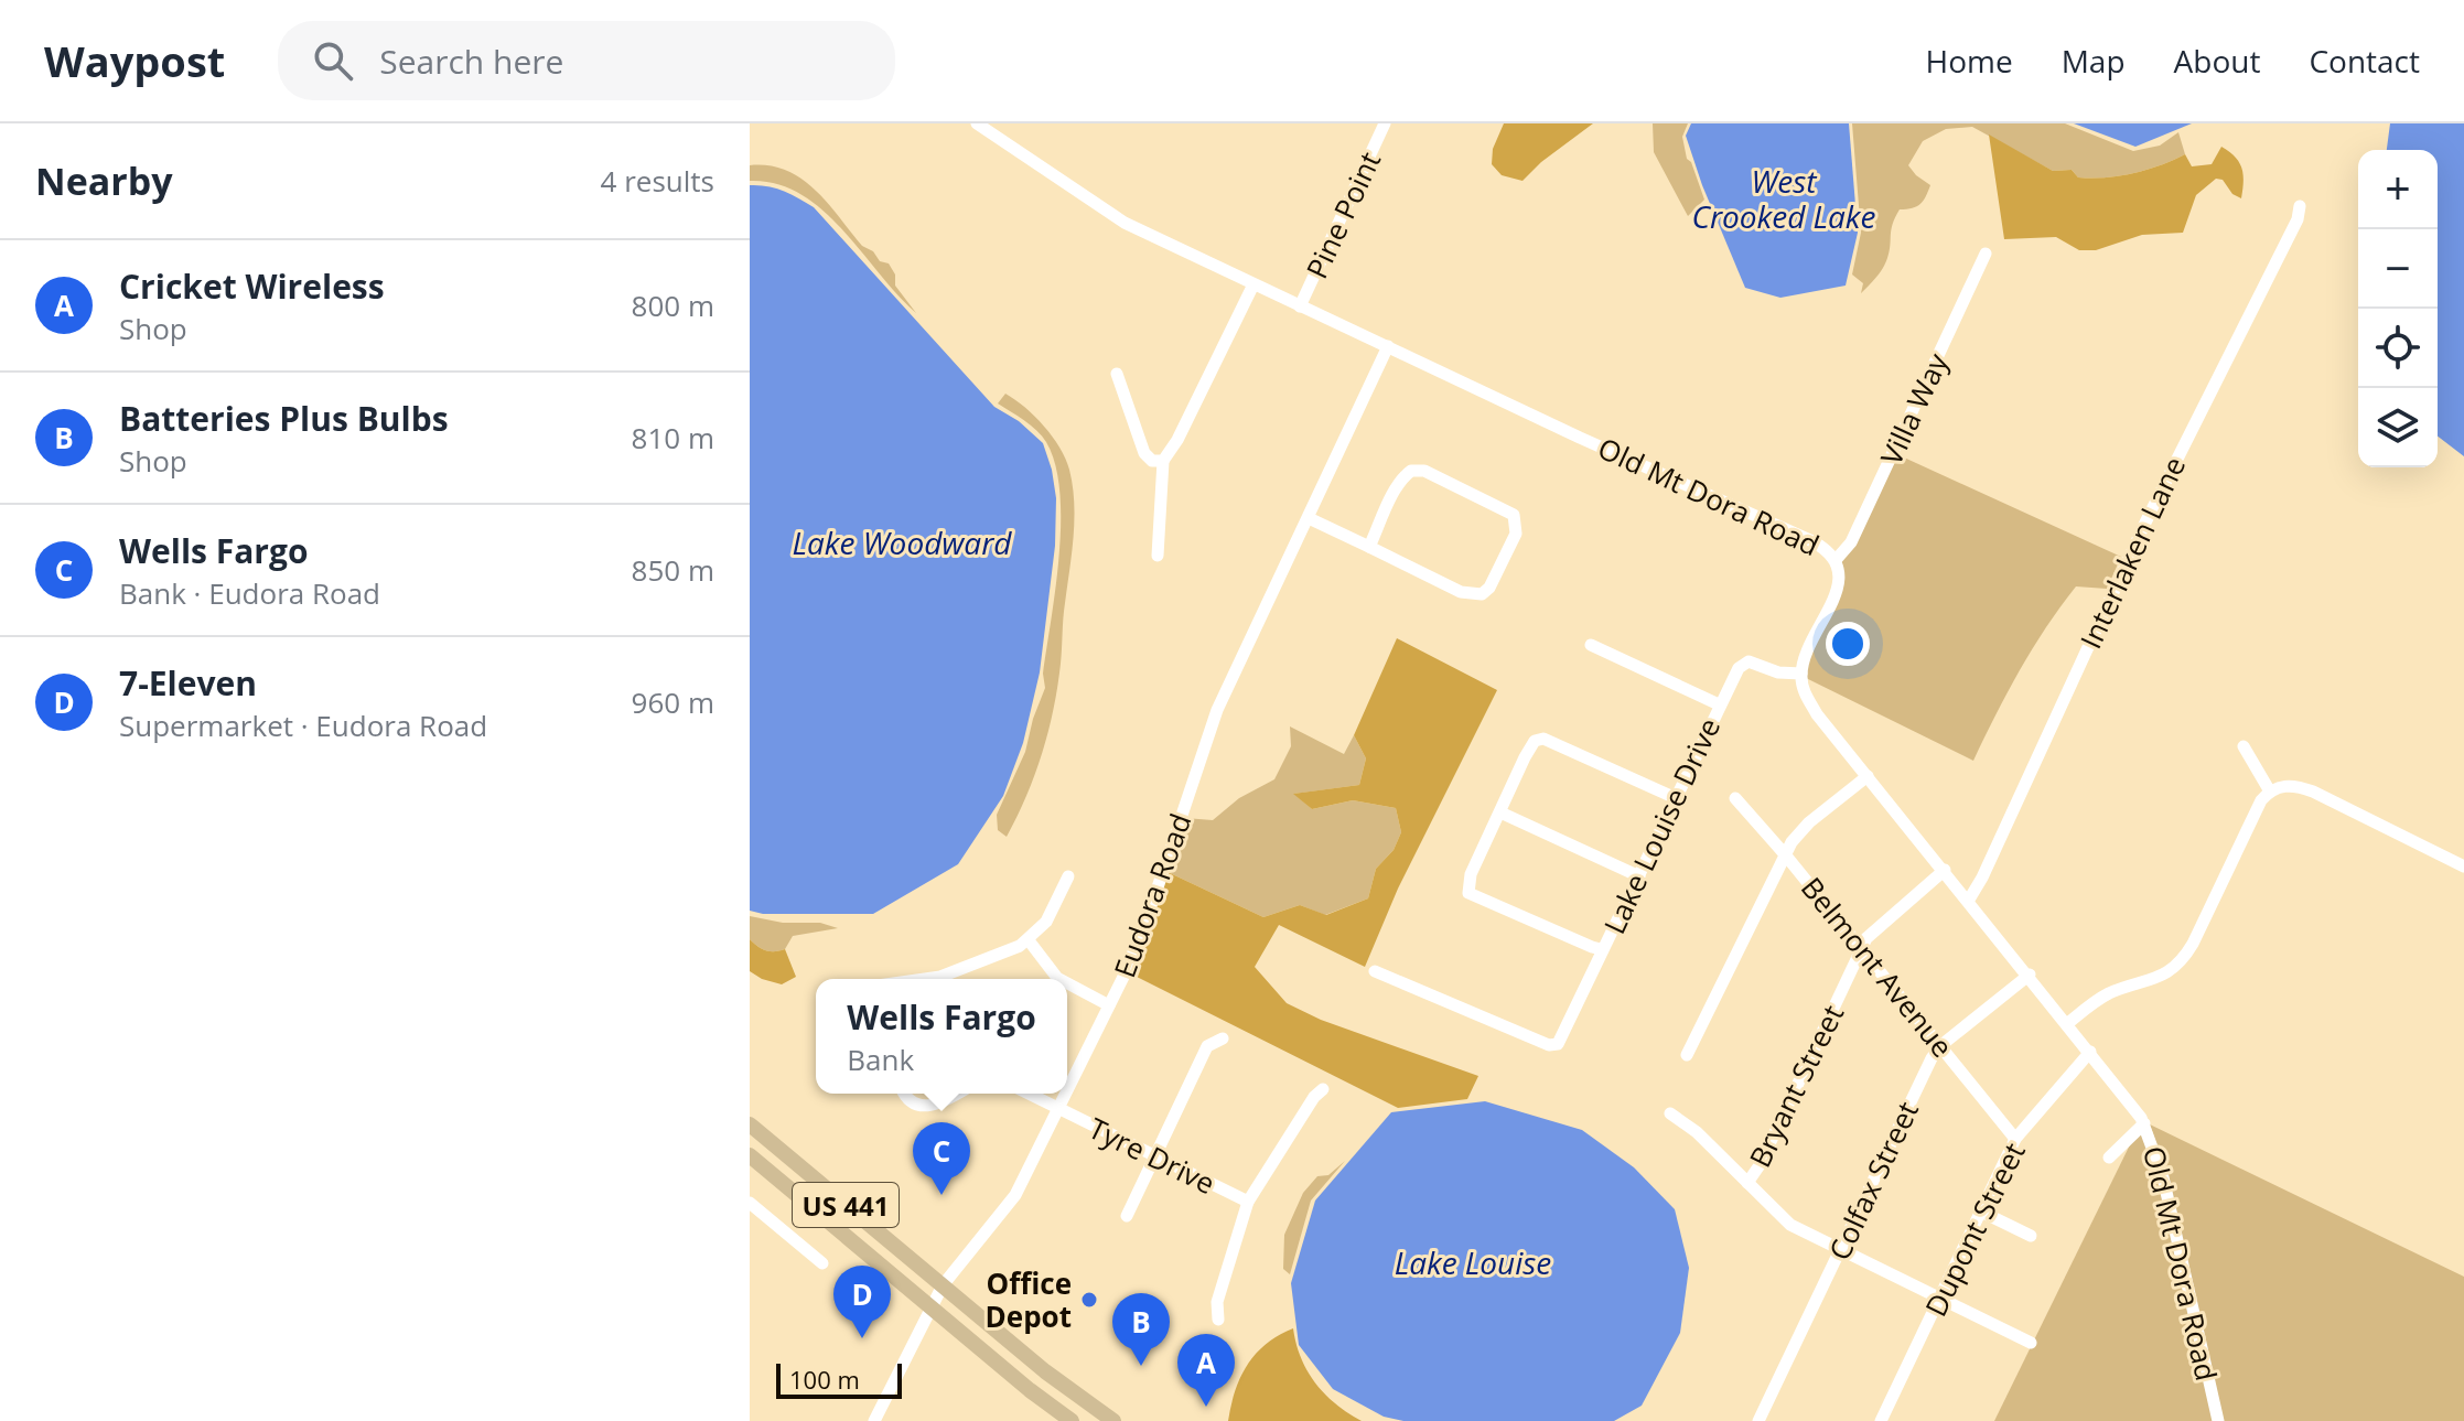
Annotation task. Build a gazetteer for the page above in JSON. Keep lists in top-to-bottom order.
{
  "streets": {
    "main road": ["US 441"],
    "street": [
      "Pine Point",
      "Villa Way",
      "Old Mt Dora Road",
      "Interlaken Lane",
      "Lake Louise Drive",
      "Eudora Road",
      "Belmont Avenue",
      "Bryant Street",
      "Tyre Drive",
      "Colfax Street",
      "Dupont Street"
    ]
  },
  "crossings": [
    ["Pine Point", "Old Mt Dora Road"],
    ["Villa Way", "Old Mt Dora Road"],
    ["Old Mt Dora Road", "Interlaken Lane"],
    ["Old Mt Dora Road", "Lake Louise Drive"],
    ["Old Mt Dora Road", "Eudora Road"],
    ["Old Mt Dora Road", "Bryant Street"],
    ["Old Mt Dora Road", "Colfax Street"],
    ["Old Mt Dora Road", "Dupont Street"],
    ["Eudora Road", "Tyre Drive"],
    ["Eudora Road", "US 441"],
    ["Belmont Avenue", "Bryant Street"],
    ["Belmont Avenue", "Colfax Street"],
    ["Belmont Avenue", "Dupont Street"]
  ],
  "water": ["West Crooked Lake", "Lake Woodward", "Lake Louise"],
  "places": ["Office Depot"],
  "scale_bar": "100 m",
  "page": {
    "header": "Waypost",
    "search": "Search here",
    "nav": [
      "Home",
      "Map",
      "About",
      "Contact"
    ],
    "heading": ["Nearby", "4 results"],
    "map_buttons": ["+", "−"],
    "list": [
      {
        "mark": "A",
        "name": "Cricket Wireless",
        "note": "Shop",
        "value": "800 m"
      },
      {
        "mark": "B",
        "name": "Batteries Plus Bulbs",
        "note": "Shop",
        "value": "810 m"
      },
      {
        "mark": "C",
        "name": "Wells Fargo",
        "note": "Bank · Eudora Road",
        "value": "850 m"
      },
      {
        "mark": "D",
        "name": "7-Eleven",
        "note": "Supermarket · Eudora Road",
        "value": "960 m"
      }
    ],
    "popup": ["Wells Fargo", "Bank"],
    "pins": [
      "C",
      "D",
      "B",
      "A"
    ],
    "scale": "100 m"
  }
}
